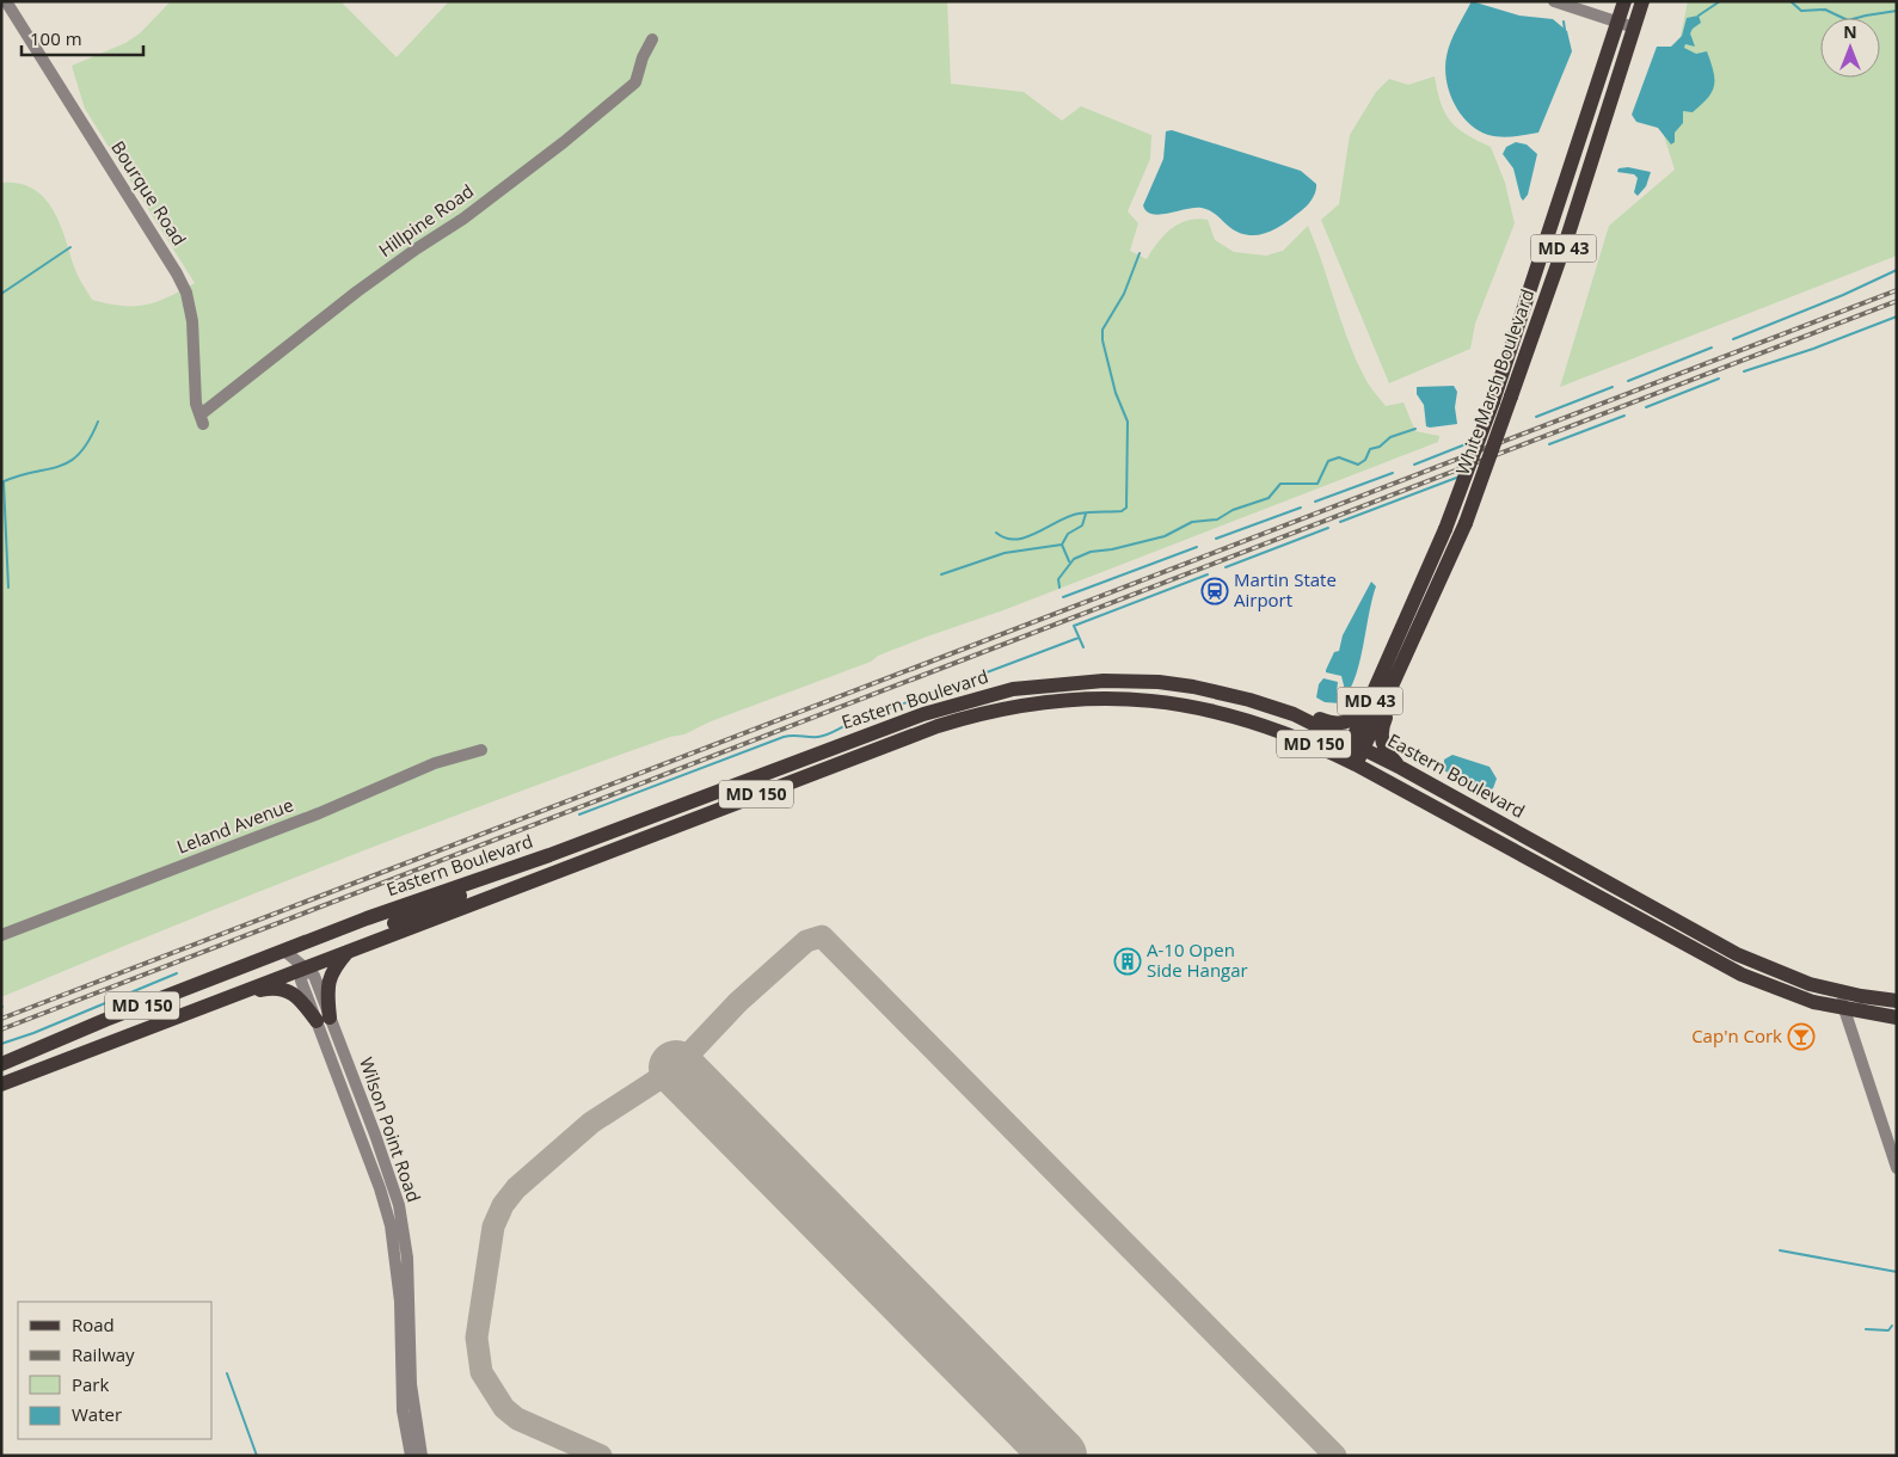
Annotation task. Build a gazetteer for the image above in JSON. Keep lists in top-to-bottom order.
{
  "streets": {
    "main road": [
      "MD 43",
      "White Marsh Boulevard",
      "Eastern Boulevard",
      "MD 150"
    ],
    "street": [
      "Bourque Road",
      "Hillpine Road",
      "Leland Avenue",
      "Wilson Point Road"
    ]
  },
  "crossings": [
    ["Bourque Road", "Hillpine Road"],
    ["White Marsh Boulevard", "Eastern Boulevard"],
    ["Eastern Boulevard", "Wilson Point Road"]
  ],
  "places": {
    "station": ["Martin State Airport"],
    "building": ["A-10 Open Side Hangar"],
    "bar": ["Cap'n Cork"]
  },
  "legend": [
    "Road",
    "Railway",
    "Park",
    "Water"
  ],
  "scale_bar": "100 m",
  "north": "top"
}
